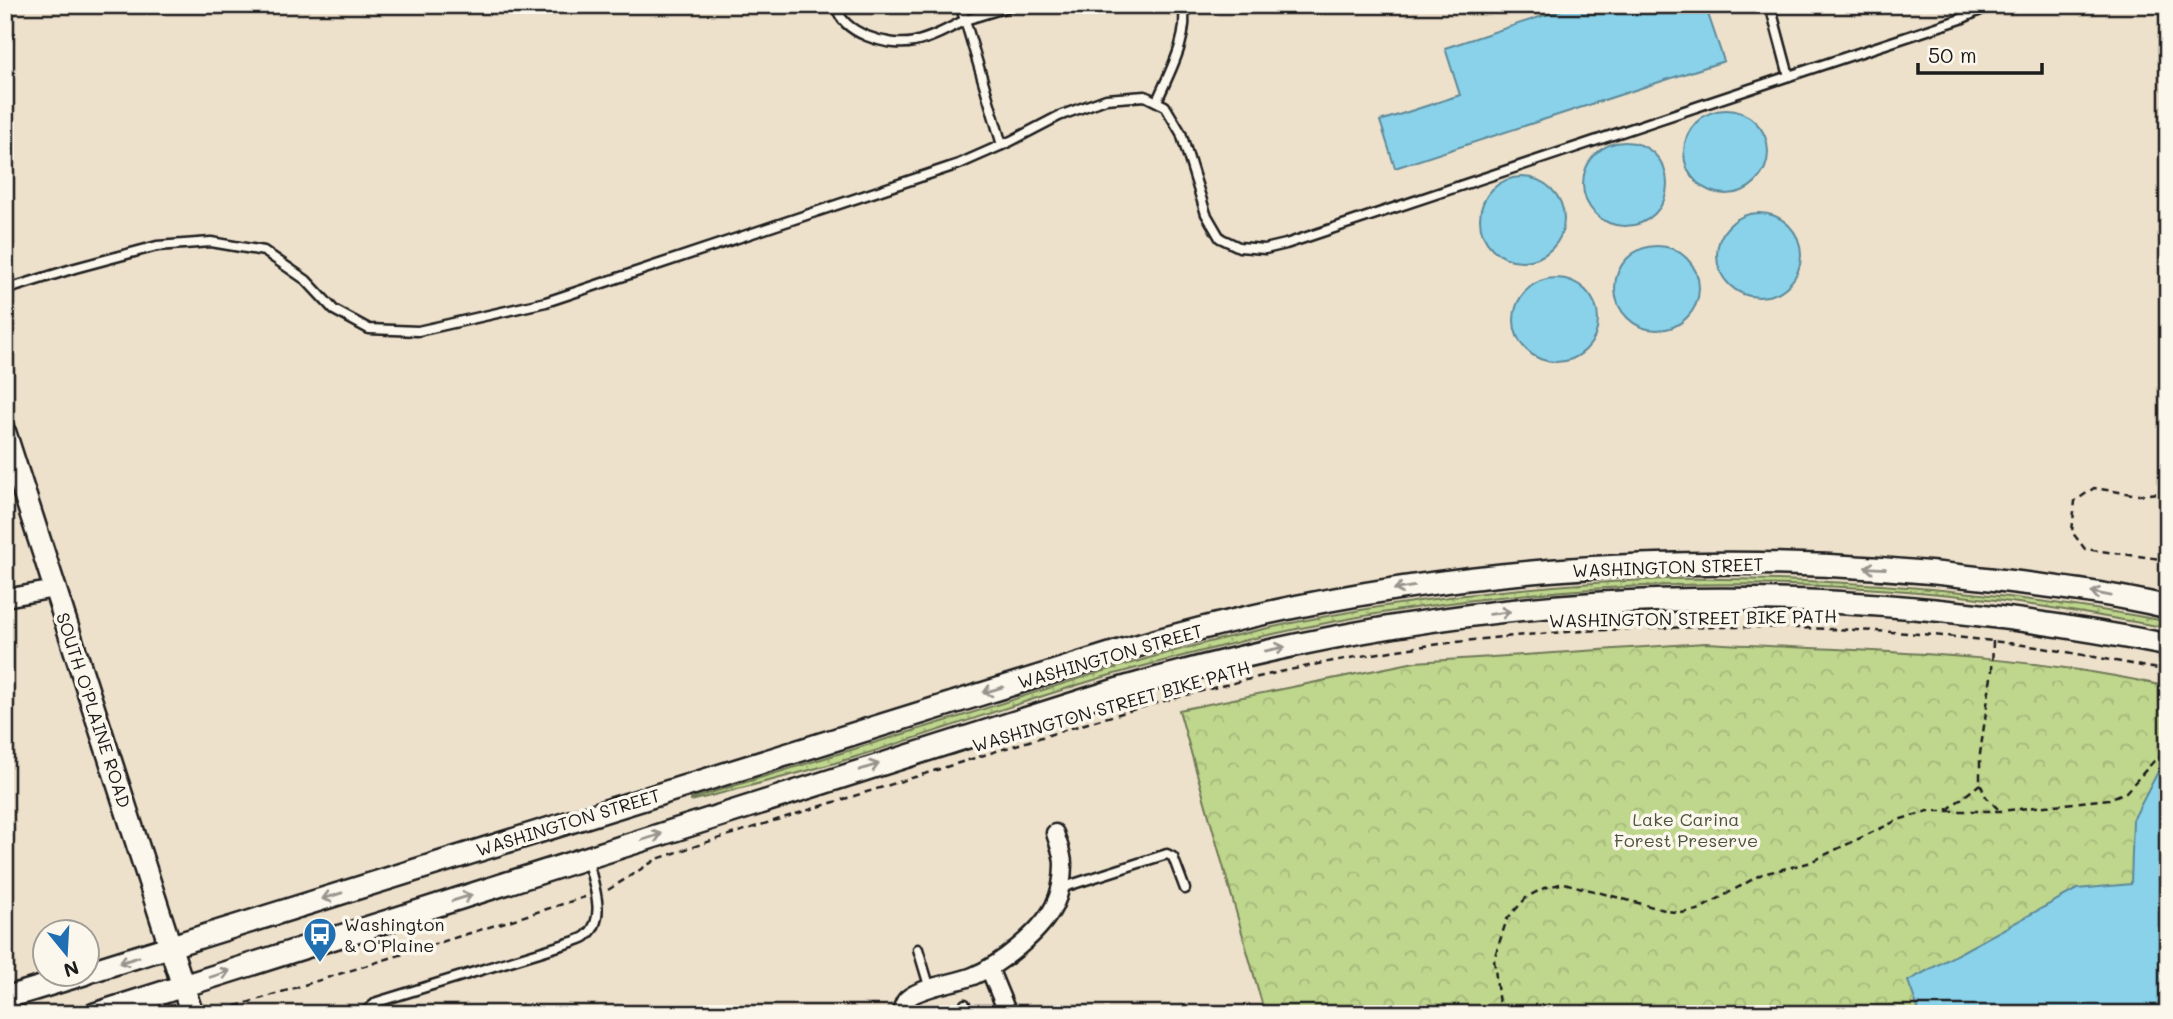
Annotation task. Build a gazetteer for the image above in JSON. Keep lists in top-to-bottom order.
{
  "streets": {
    "main road": ["WASHINGTON STREET", "SOUTH O'PLAINE ROAD"],
    "path": ["WASHINGTON STREET BIKE PATH"]
  },
  "crossings": [
    ["WASHINGTON STREET", "SOUTH O'PLAINE ROAD"]
  ],
  "parks": ["Lake Carina Forest Preserve"],
  "places": {
    "bus stop": ["Washington & O'Plaine"]
  },
  "scale_bar": "50 m",
  "north": "bottom"
}
